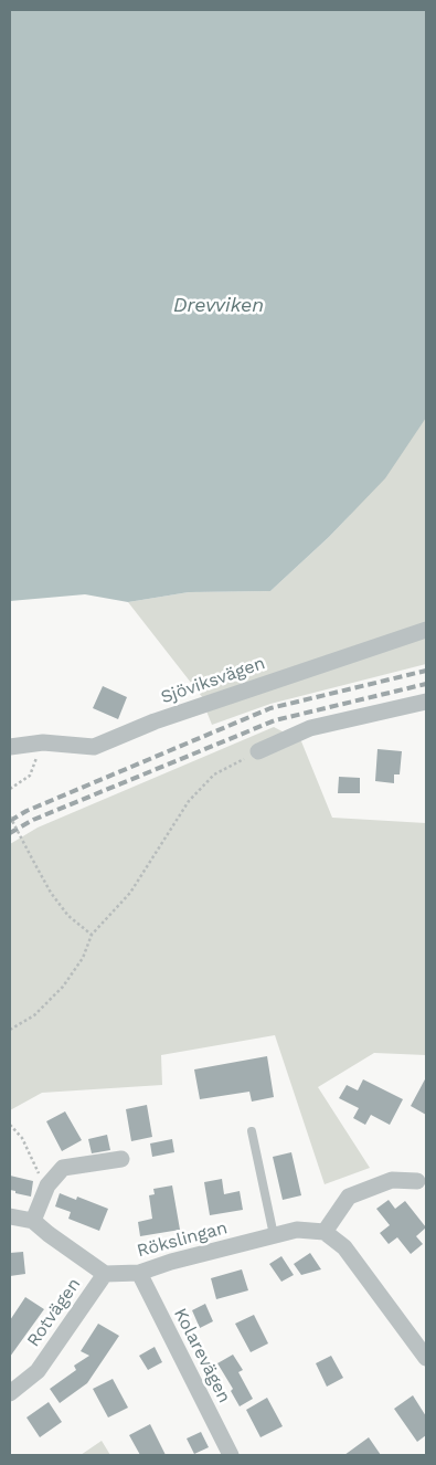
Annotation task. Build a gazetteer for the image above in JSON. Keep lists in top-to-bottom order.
{
  "streets": {
    "street": [
      "Sjöviksvägen",
      "Rökslingan",
      "Rotvägen",
      "Kolarevägen"
    ]
  },
  "crossings": [
    ["Rökslingan", "Rotvägen"],
    ["Rökslingan", "Kolarevägen"]
  ],
  "water": ["Drevviken"]
}
